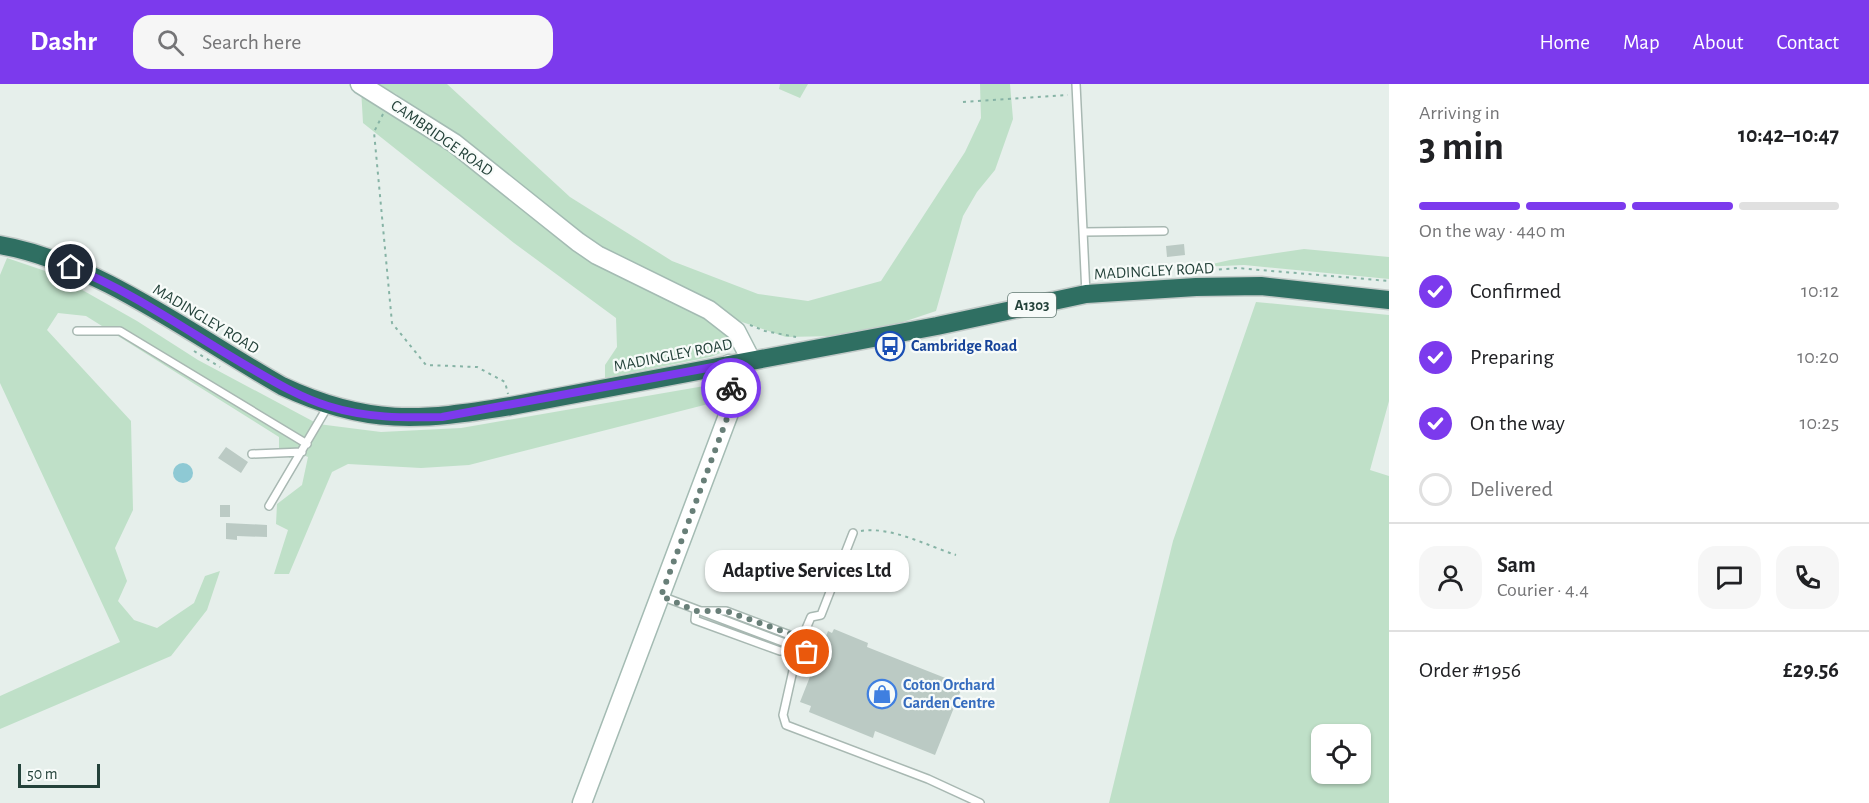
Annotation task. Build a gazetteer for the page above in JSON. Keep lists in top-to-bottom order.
{
  "streets": {
    "highway": ["MADINGLEY ROAD", "A1303"],
    "street": ["CAMBRIDGE ROAD"]
  },
  "crossings": [
    ["CAMBRIDGE ROAD", "MADINGLEY ROAD"]
  ],
  "places": {
    "bus stop": ["Cambridge Road"],
    "other": ["Adaptive Services Ltd"],
    "shop": ["Coton Orchard Garden Centre"]
  },
  "scale_bar": "50 m",
  "page": {
    "header": "Dashr",
    "search": "Search here",
    "nav": [
      "Home",
      "Map",
      "About",
      "Contact"
    ],
    "heading": ["3 min", "Arriving in", "10:42–10:47"],
    "panel": [
      "Sam",
      "Courier · 4.4",
      "Order #1956",
      "£29.56"
    ],
    "bar": "On the way · 440 m",
    "list": [
      ["Confirmed", "10:12"],
      ["Preparing", "10:20"],
      ["On the way", "10:25"],
      "Delivered"
    ],
    "bubble": "Adaptive Services Ltd",
    "scale": "50 m"
  }
}
